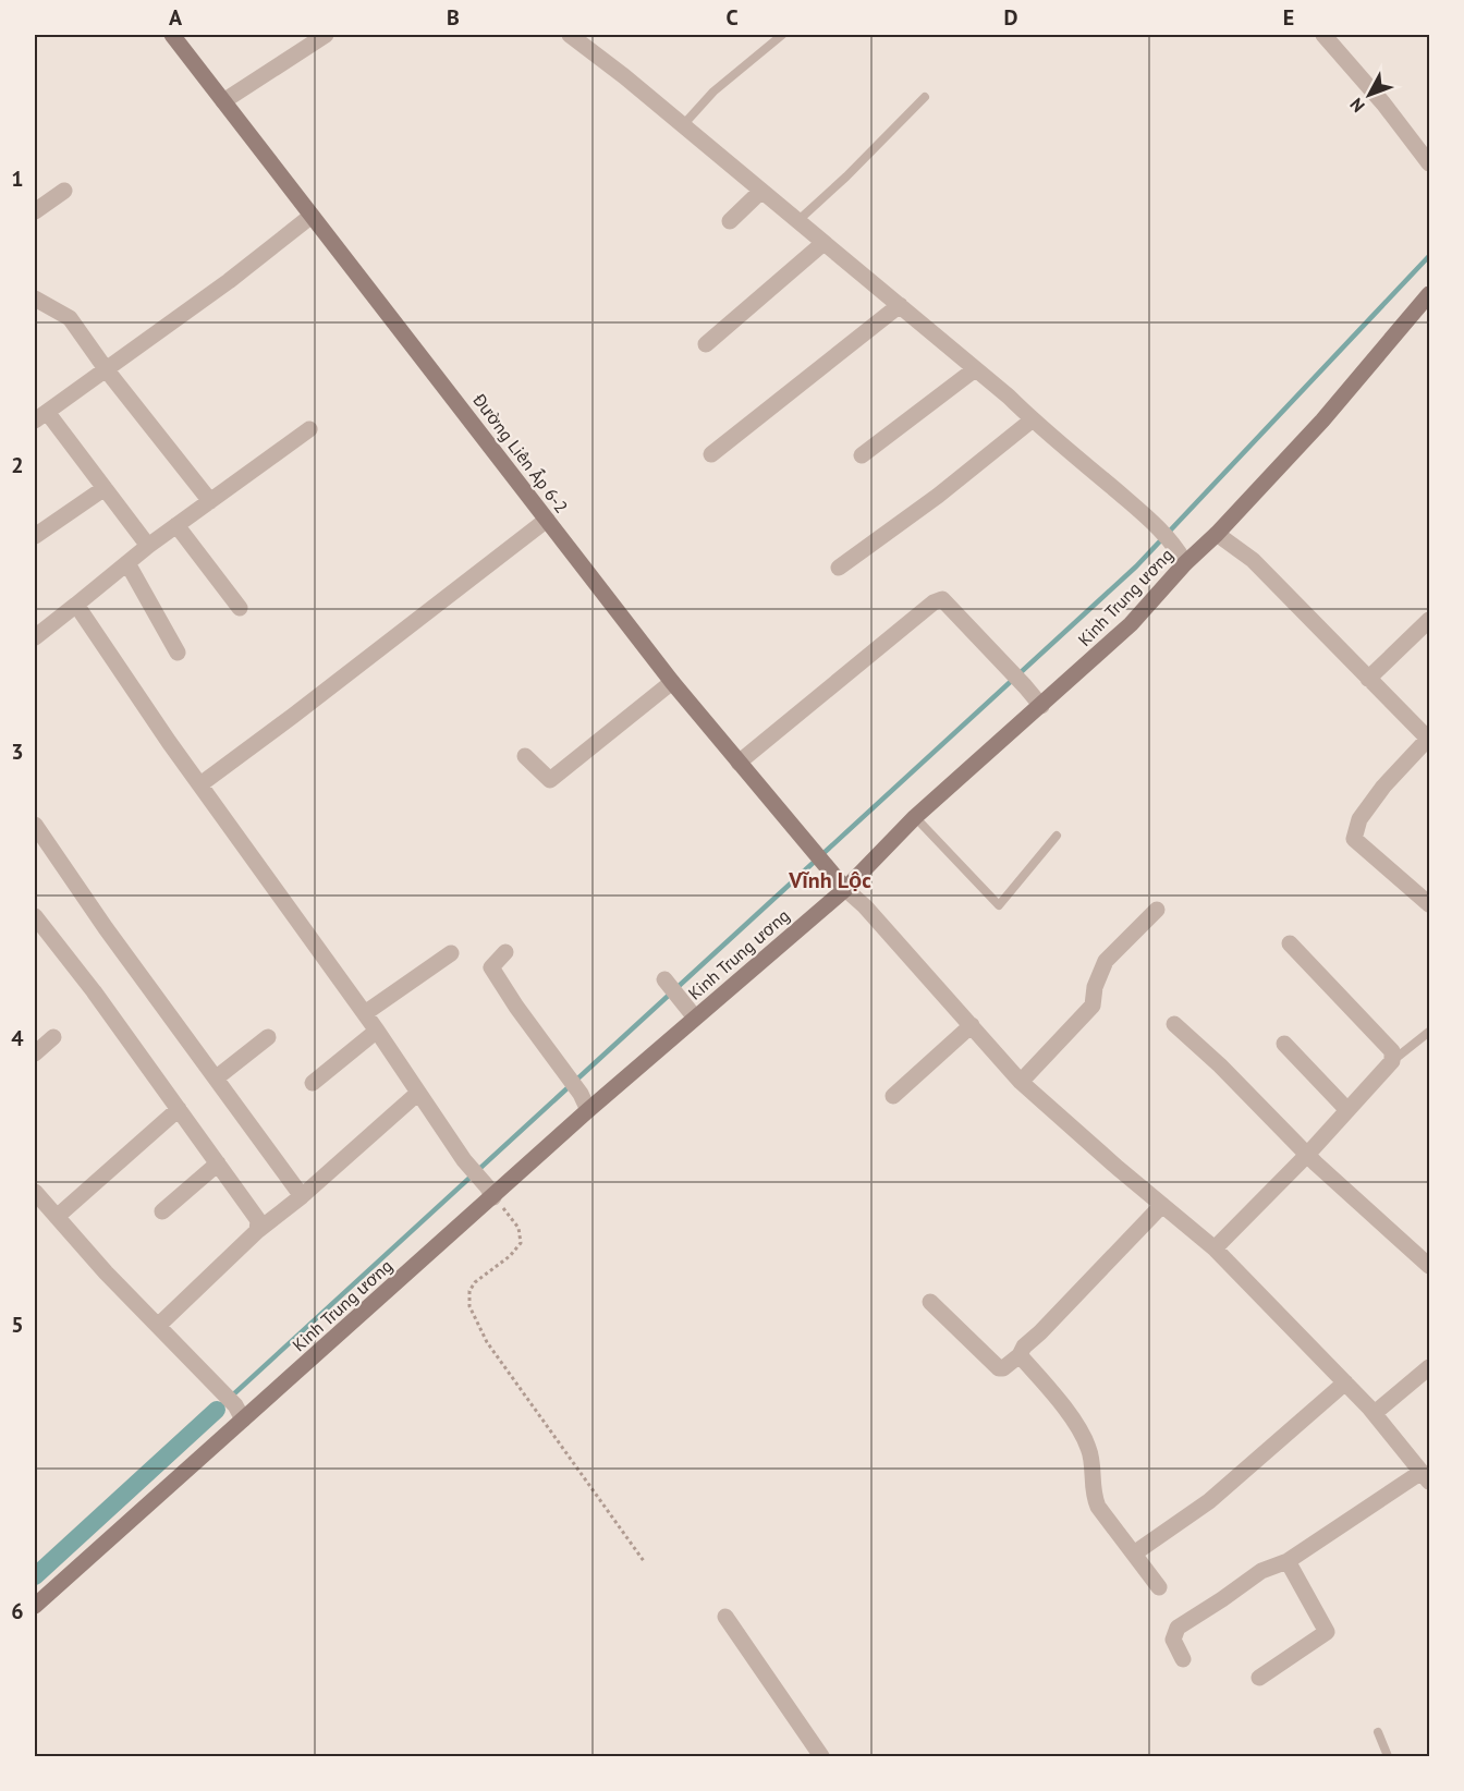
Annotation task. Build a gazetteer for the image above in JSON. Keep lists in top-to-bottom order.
{
  "streets": {
    "street": ["Đường Liên Ấp 6-2", "Kinh Trung ương"]
  },
  "crossings": [
    ["Đường Liên Ấp 6-2", "Kinh Trung ương"]
  ],
  "districts": ["Vĩnh Lộc"],
  "north": "bottom left",
  "grid": {
    "columns": [
      "A",
      "B",
      "C",
      "D",
      "E"
    ],
    "rows": [
      "1",
      "2",
      "3",
      "4",
      "5",
      "6"
    ]
  }
}
